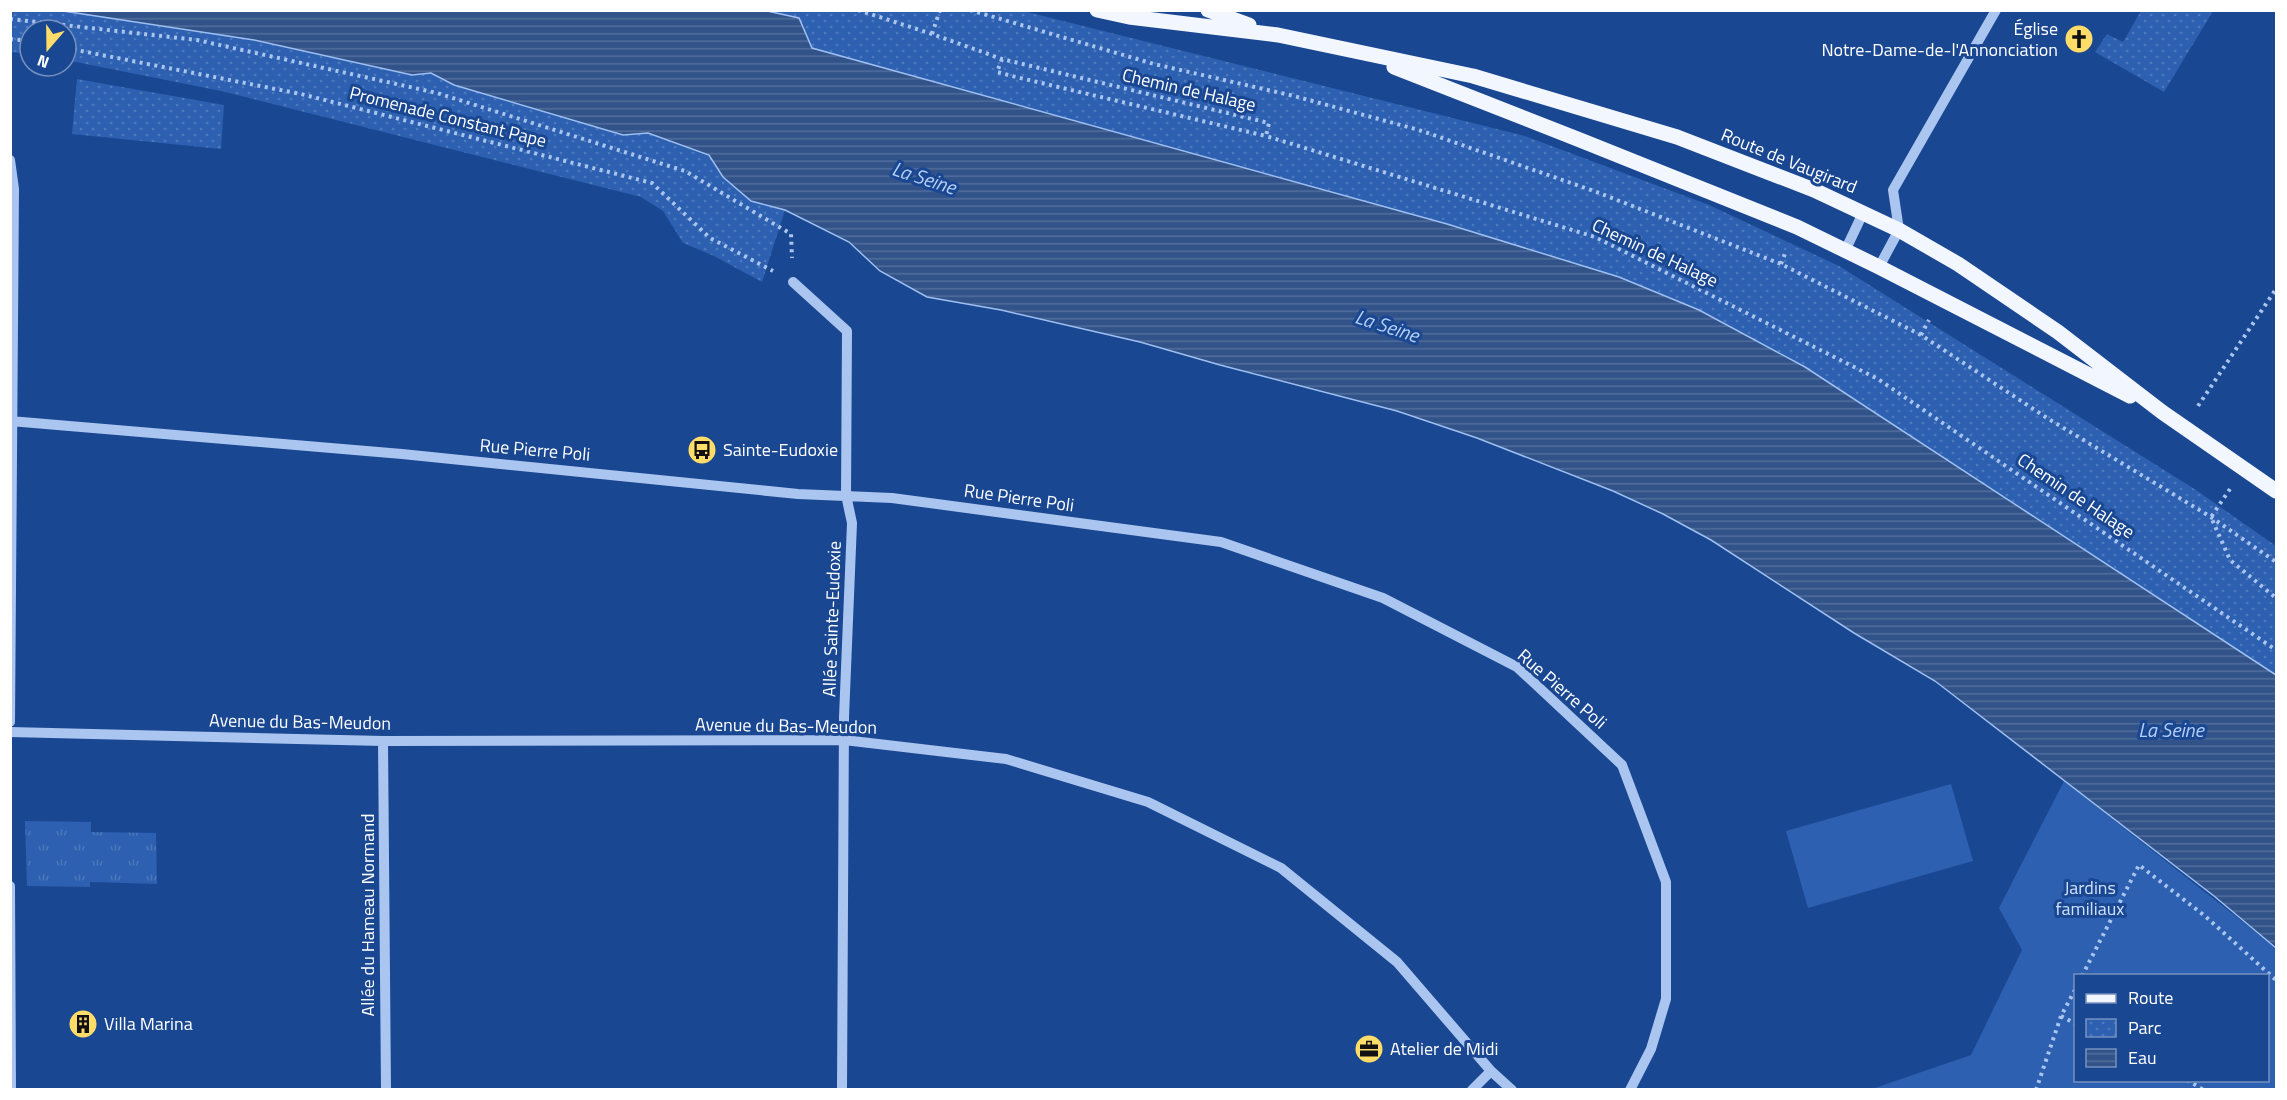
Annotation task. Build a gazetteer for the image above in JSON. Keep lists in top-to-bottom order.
{
  "streets": {
    "main road": ["Route de Vaugirard"],
    "street": [
      "Rue Pierre Poli",
      "Allée Sainte-Eudoxie",
      "Avenue du Bas-Meudon",
      "Allée du Hameau Normand"
    ],
    "path": ["Chemin de Halage", "Promenade Constant Pape"]
  },
  "crossings": [
    ["Promenade Constant Pape", "Allée Sainte-Eudoxie"],
    ["Rue Pierre Poli", "Allée Sainte-Eudoxie"],
    ["Allée Sainte-Eudoxie", "Avenue du Bas-Meudon"],
    ["Avenue du Bas-Meudon", "Allée du Hameau Normand"]
  ],
  "water": ["La Seine"],
  "parks": ["Jardins familiaux"],
  "places": {
    "church": ["Église Notre-Dame-de-l'Annonciation"],
    "bus stop": ["Sainte-Eudoxie"],
    "building": ["Villa Marina"],
    "office": ["Atelier de Midi"]
  },
  "legend": ["Route", "Parc", "Eau"],
  "north": "bottom"
}
